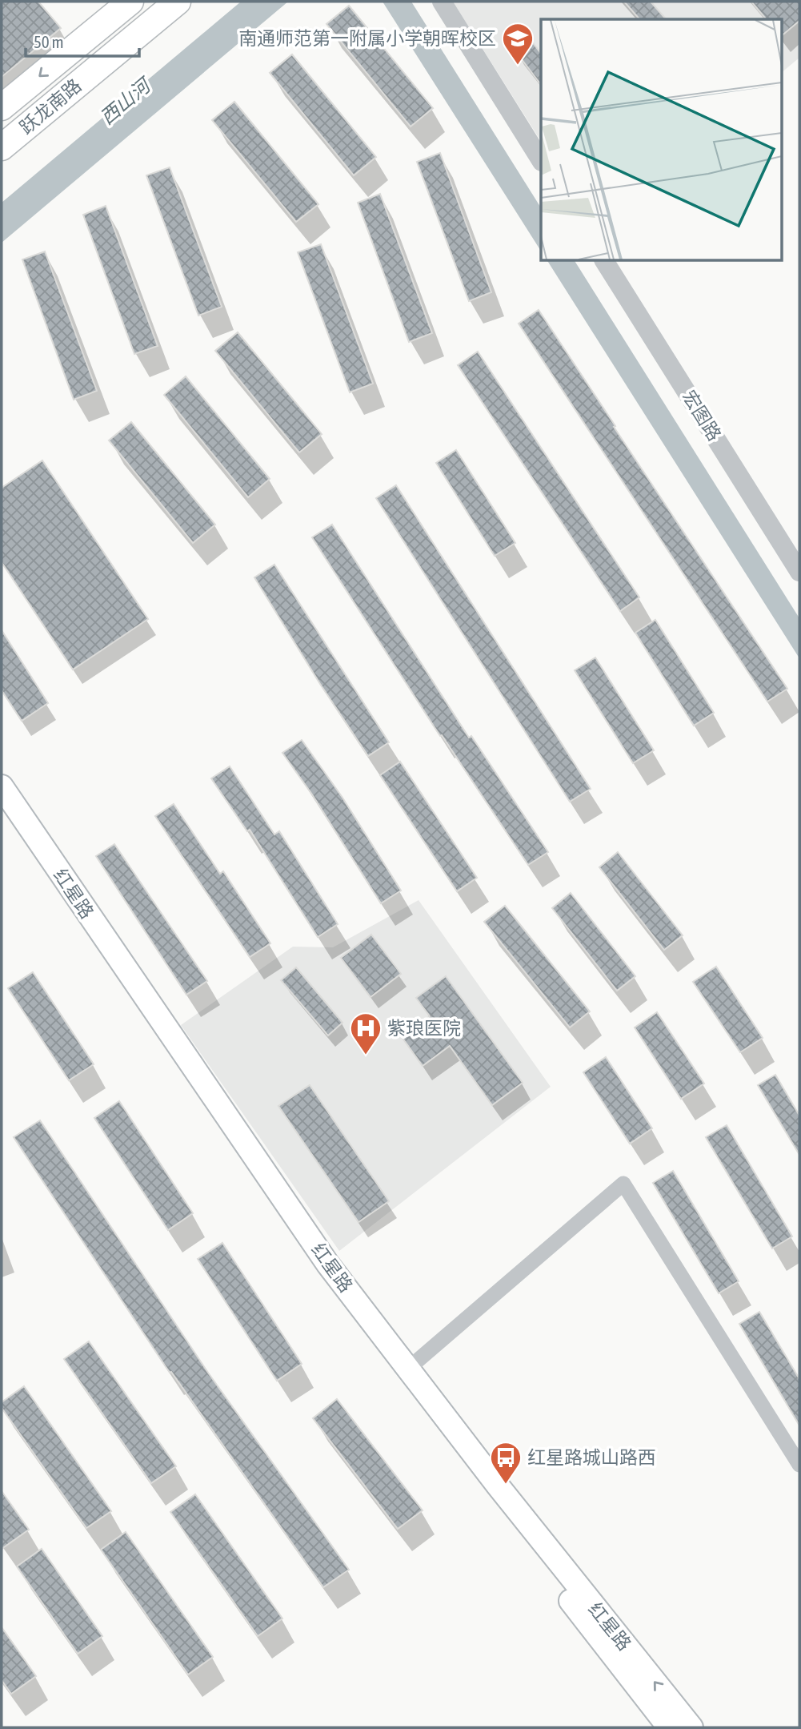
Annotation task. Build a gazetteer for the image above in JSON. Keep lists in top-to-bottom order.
{
  "streets": {
    "main road": ["跃龙南路", "红星路"],
    "street": ["宏图路"]
  },
  "water": ["西山河"],
  "places": {
    "school or university": ["南通师范第一附属小学朝晖校区"],
    "hospital": ["紫琅医院"],
    "bus stop": ["红星路城山路西"]
  },
  "scale_bar": "50 m"
}
